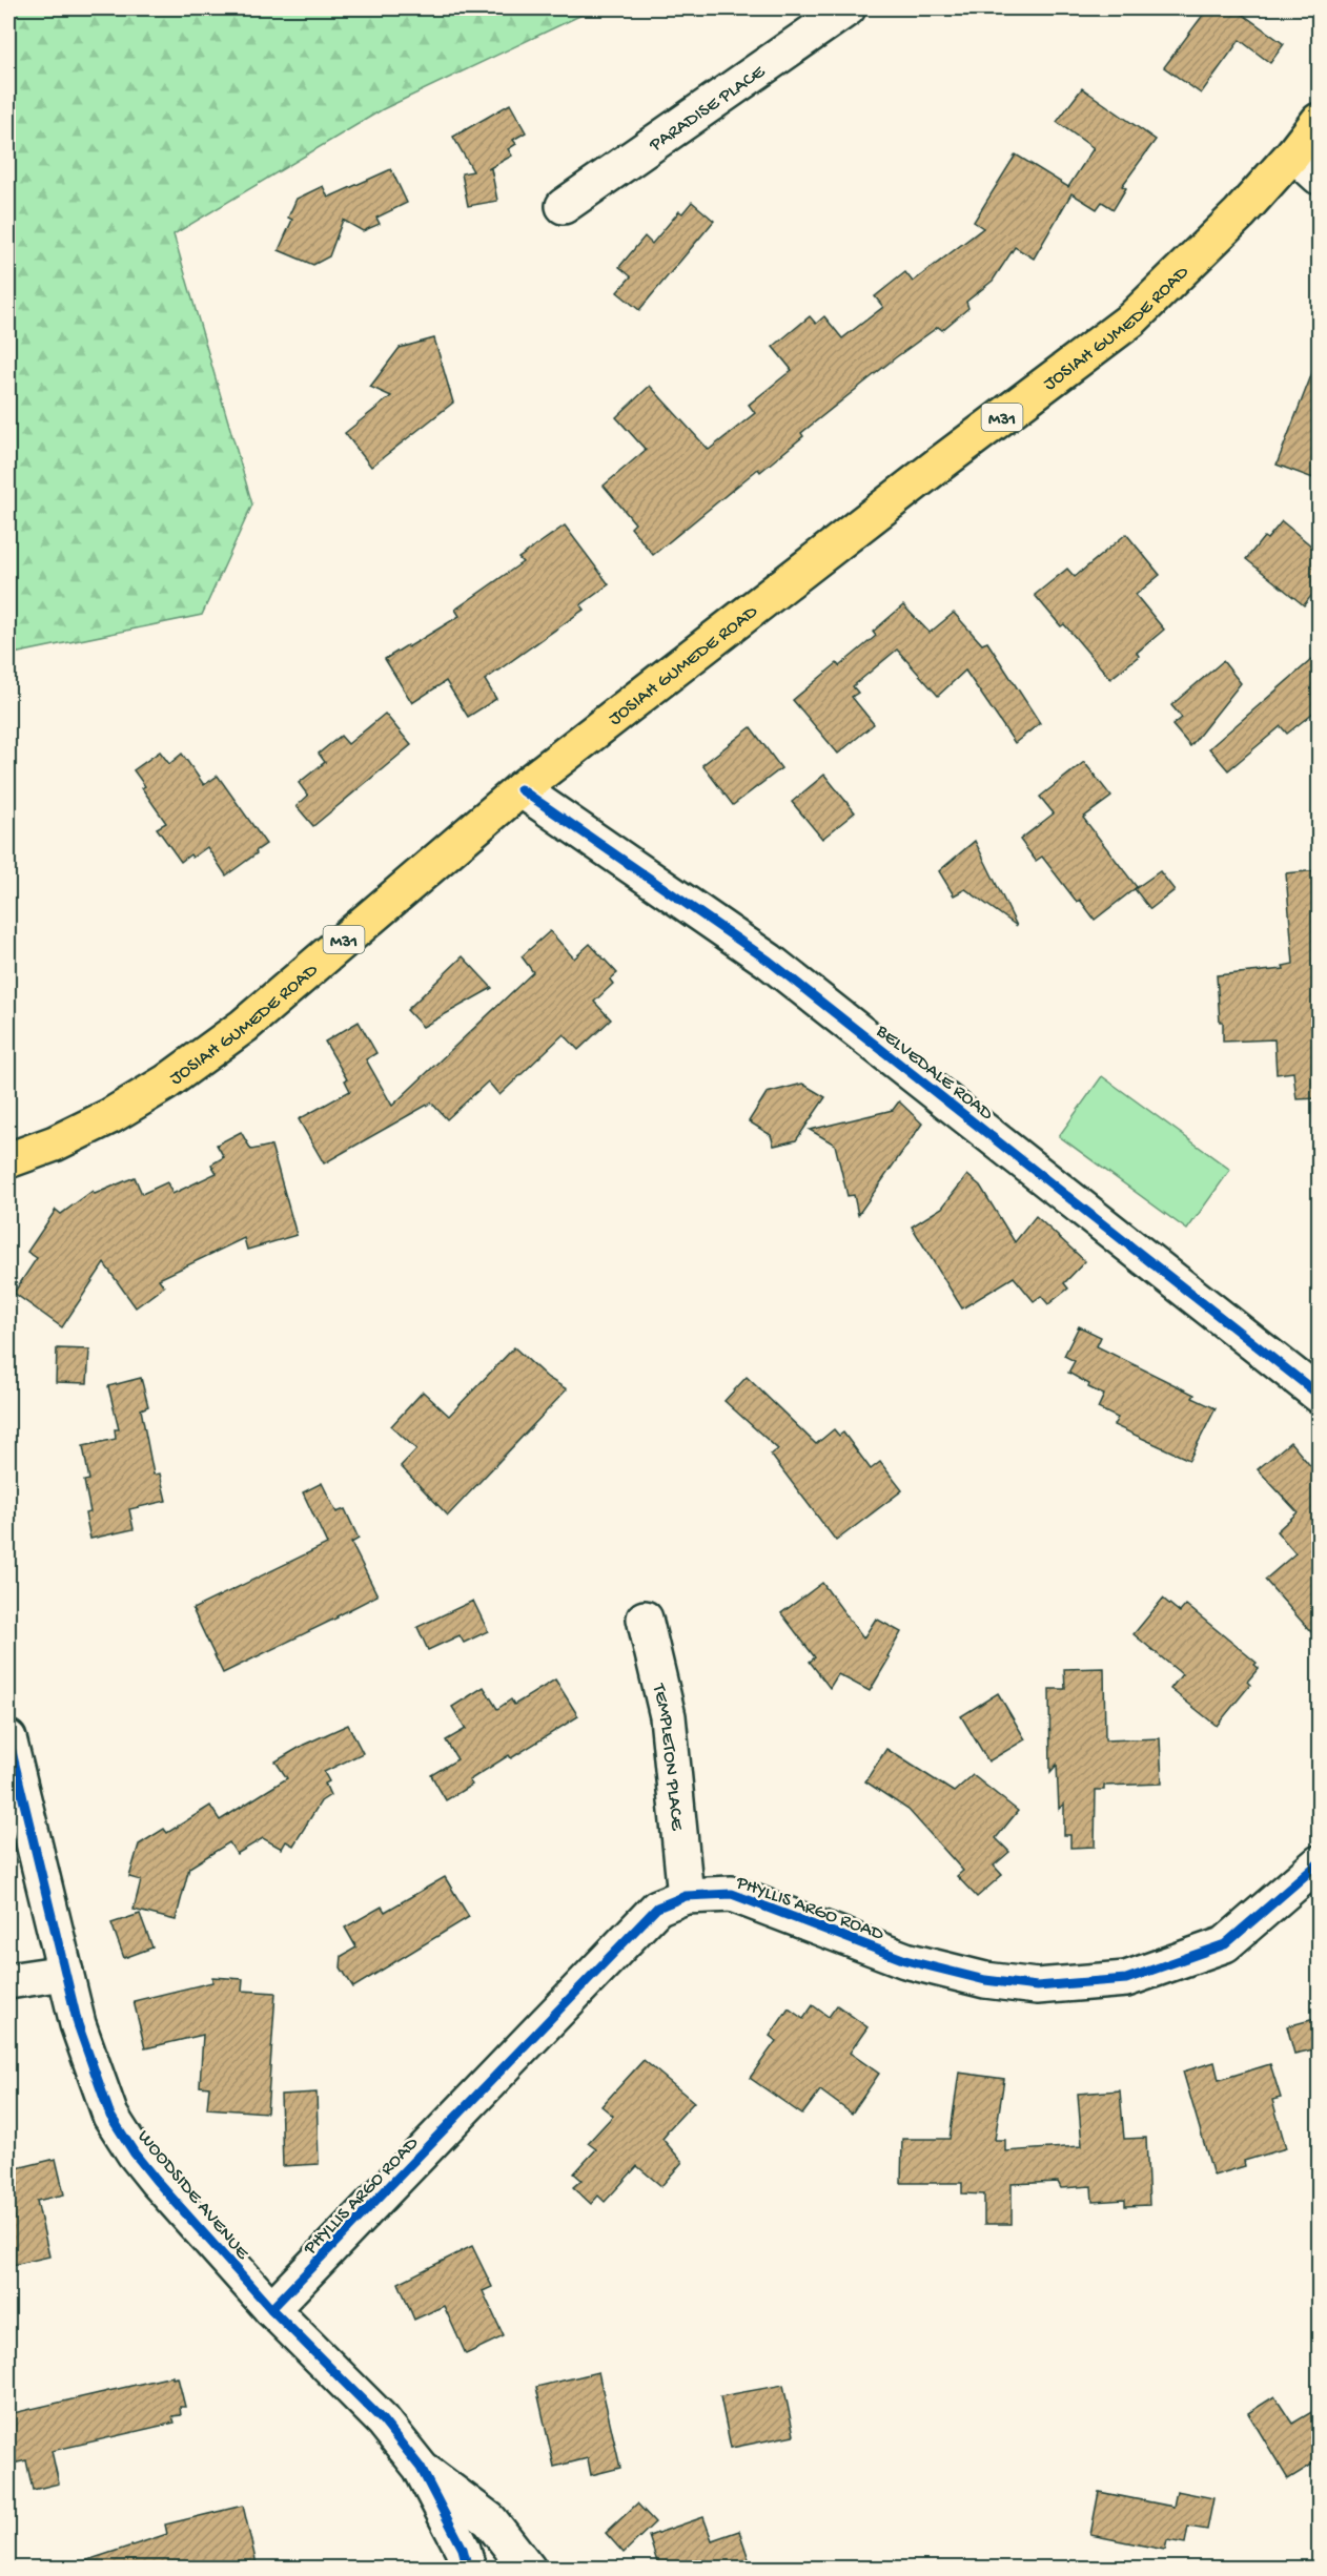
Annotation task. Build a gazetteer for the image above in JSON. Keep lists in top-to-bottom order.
{
  "streets": {
    "main road": ["JOSIAH GUMEDE ROAD", "M31"],
    "street": [
      "PARADISE PLACE",
      "BELVEDALE ROAD",
      "TEMPLETON PLACE",
      "PHYLLIS ARGO ROAD",
      "WOODSIDE AVENUE"
    ]
  },
  "crossings": [
    ["JOSIAH GUMEDE ROAD", "BELVEDALE ROAD"],
    ["TEMPLETON PLACE", "PHYLLIS ARGO ROAD"],
    ["PHYLLIS ARGO ROAD", "WOODSIDE AVENUE"]
  ]
}
